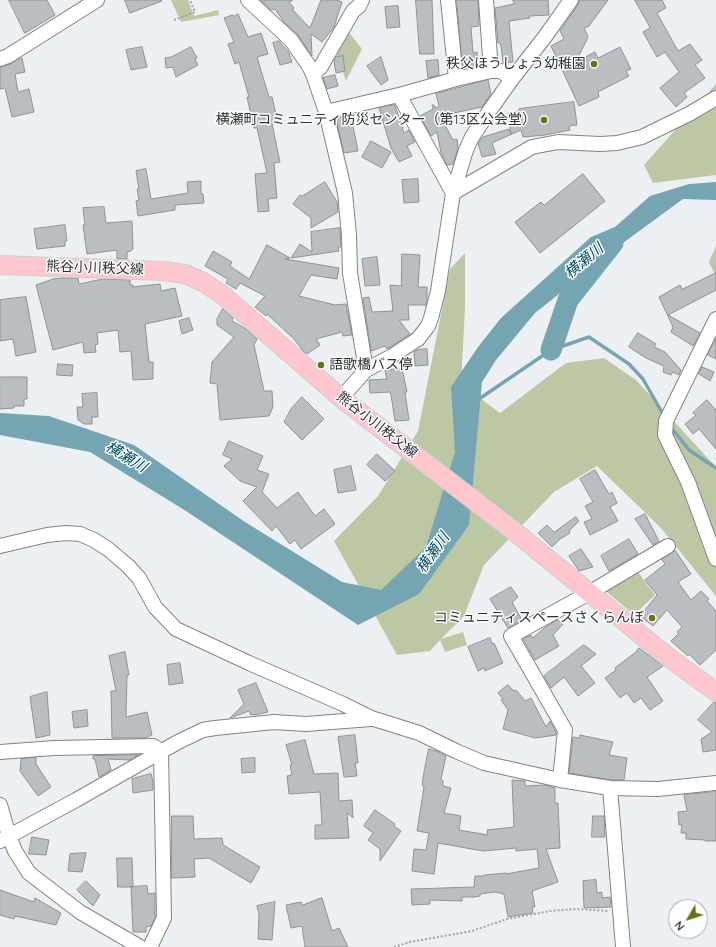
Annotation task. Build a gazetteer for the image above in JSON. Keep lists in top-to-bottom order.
{
  "streets": {
    "main road": ["熊谷小川秩父線"]
  },
  "water": ["横瀬川"],
  "places": [
    "秩父ほうしょう幼稚園",
    "横瀬町コミュニティ防災センター（第13区公会堂）",
    "語歌橋バス停",
    "コミュニティスペースさくらんぼ"
  ],
  "north": "bottom left"
}
